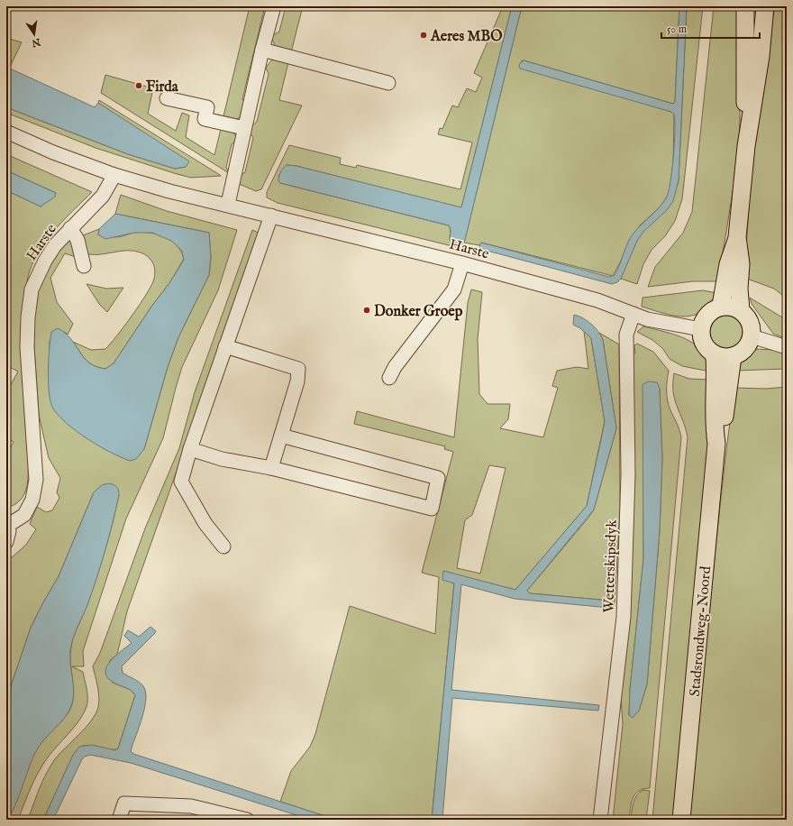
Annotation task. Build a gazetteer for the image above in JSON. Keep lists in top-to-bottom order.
{
  "streets": {
    "main road": ["Stadsrondweg-Noord"],
    "street": ["Harste", "Wetterskipsdyk"]
  },
  "crossings": [
    ["Harste", "Wetterskipsdyk"],
    ["Harste", "Stadsrondweg-Noord"]
  ],
  "places": ["Aeres MBO", "Firda", "Donker Groep"],
  "scale_bar": "50 m",
  "north": "bottom"
}
